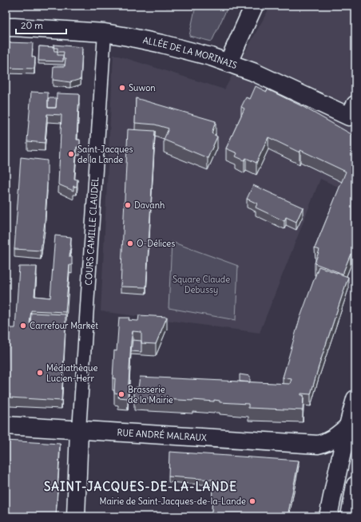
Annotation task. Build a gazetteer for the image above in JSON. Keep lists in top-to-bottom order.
{
  "streets": {
    "street": ["ALLÉE DE LA MORINAIS", "COURS CAMILLE CLAUDEL", "RUE ANDRÉ MALRAUX"]
  },
  "crossings": [
    ["ALLÉE DE LA MORINAIS", "COURS CAMILLE CLAUDEL"],
    ["COURS CAMILLE CLAUDEL", "RUE ANDRÉ MALRAUX"]
  ],
  "districts": ["SAINT-JACQUES-DE-LA-LANDE"],
  "parks": ["Square Claude Debussy"],
  "places": [
    "Suwon",
    "Saint-Jacques de la Lande",
    "Davanh",
    "O-Délices",
    "Carrefour Market",
    "Médiathèque Lucien-Herr",
    "Brasserie de la Mairie",
    "Mairie de Saint-Jacques-de-la-Lande"
  ],
  "scale_bar": "20 m"
}
